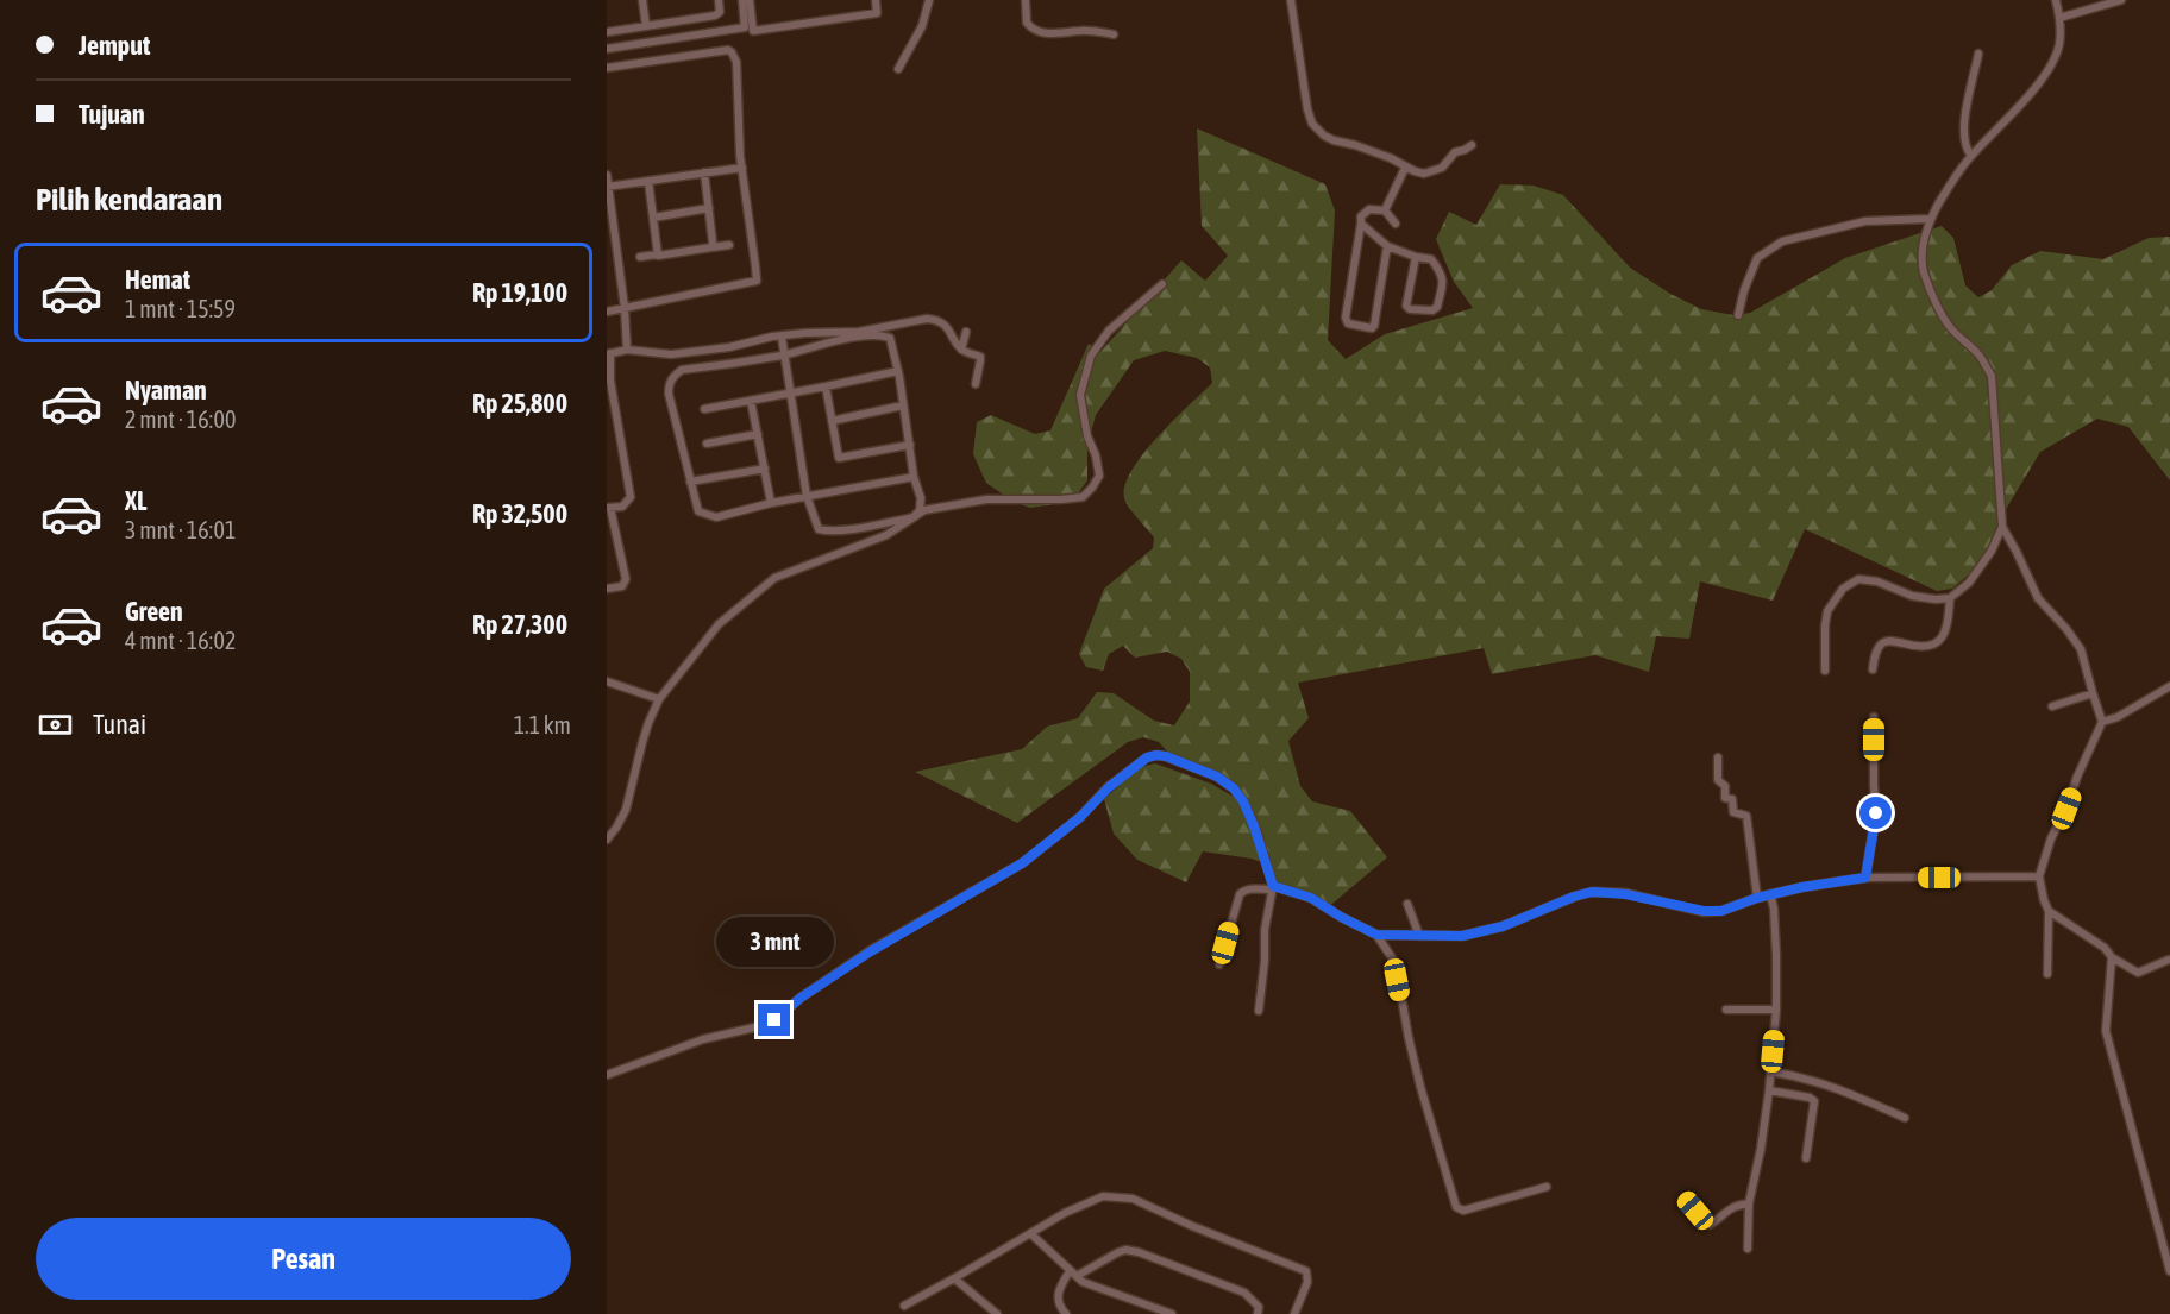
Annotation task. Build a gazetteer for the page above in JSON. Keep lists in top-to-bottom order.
{
  "page": {
    "banner": ["Jemput", "Tujuan"],
    "heading": "Pilih kendaraan",
    "list": [
      {
        "name": "Hemat",
        "note": "1 mnt · 15:59",
        "value": "Rp 19,100"
      },
      {
        "name": "Nyaman",
        "note": "2 mnt · 16:00",
        "value": "Rp 25,800"
      },
      {
        "name": "XL",
        "note": "3 mnt · 16:01",
        "value": "Rp 32,500"
      },
      {
        "name": "Green",
        "note": "4 mnt · 16:02",
        "value": "Rp 27,300"
      }
    ],
    "pay": ["Tunai", "1.1 km"],
    "bubble": "3 mnt",
    "buttons": "Pesan"
  }
}
